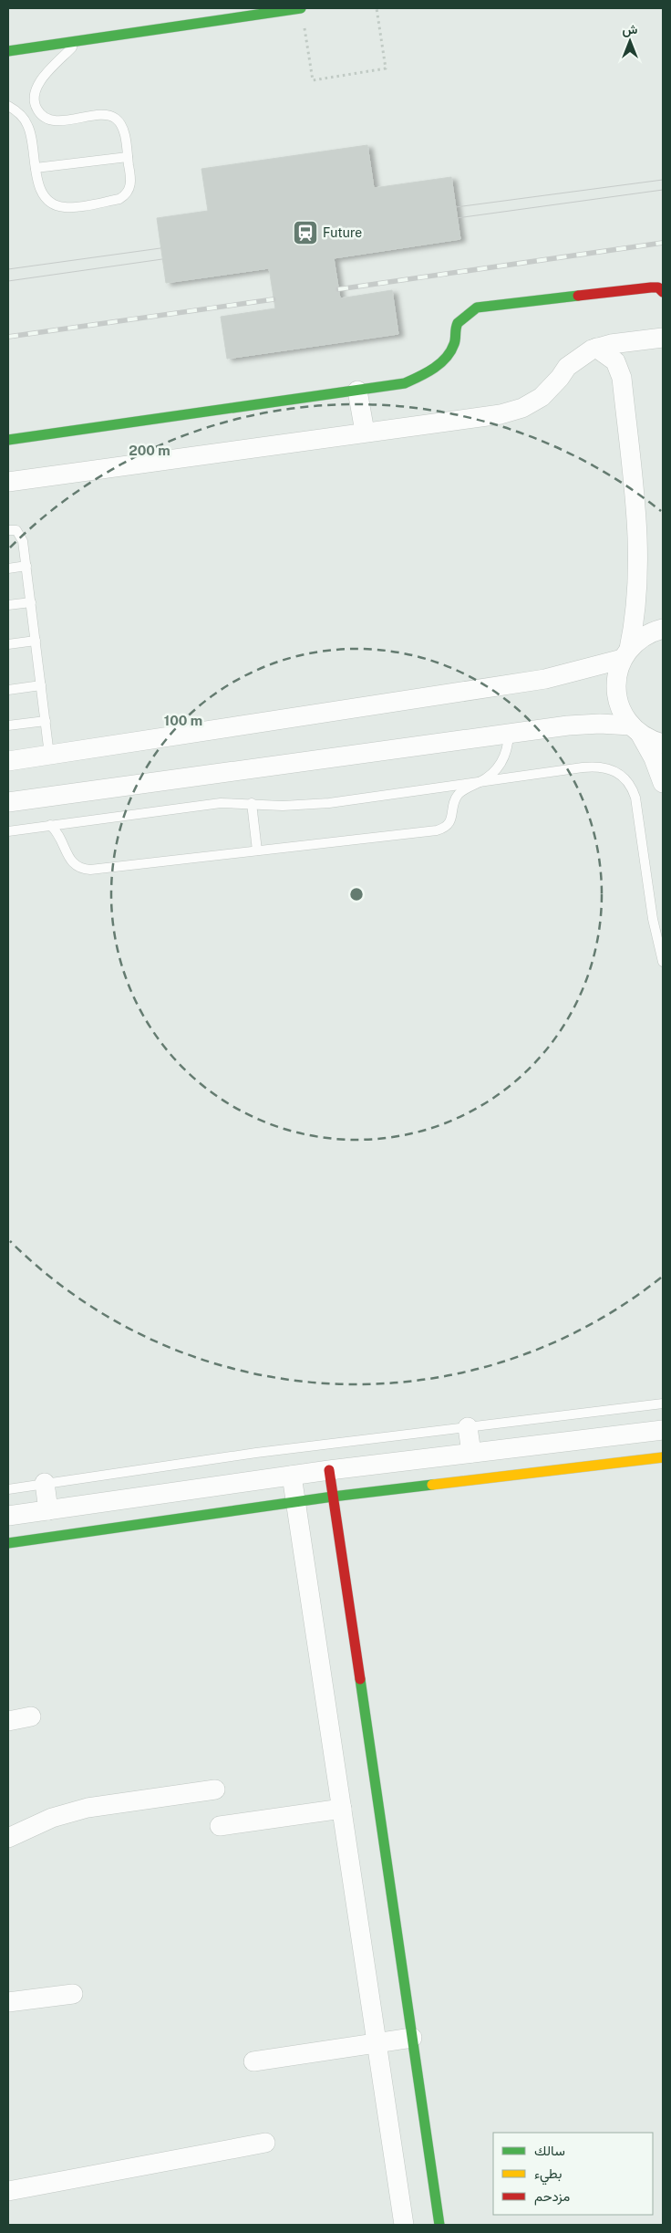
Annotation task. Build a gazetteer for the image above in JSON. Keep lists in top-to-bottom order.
{
  "places": {
    "station": ["Future"]
  },
  "legend": ["سالك", "بطيء", "مزدحم"],
  "north": "top",
  "rings": ["200 m", "100 m"]
}
